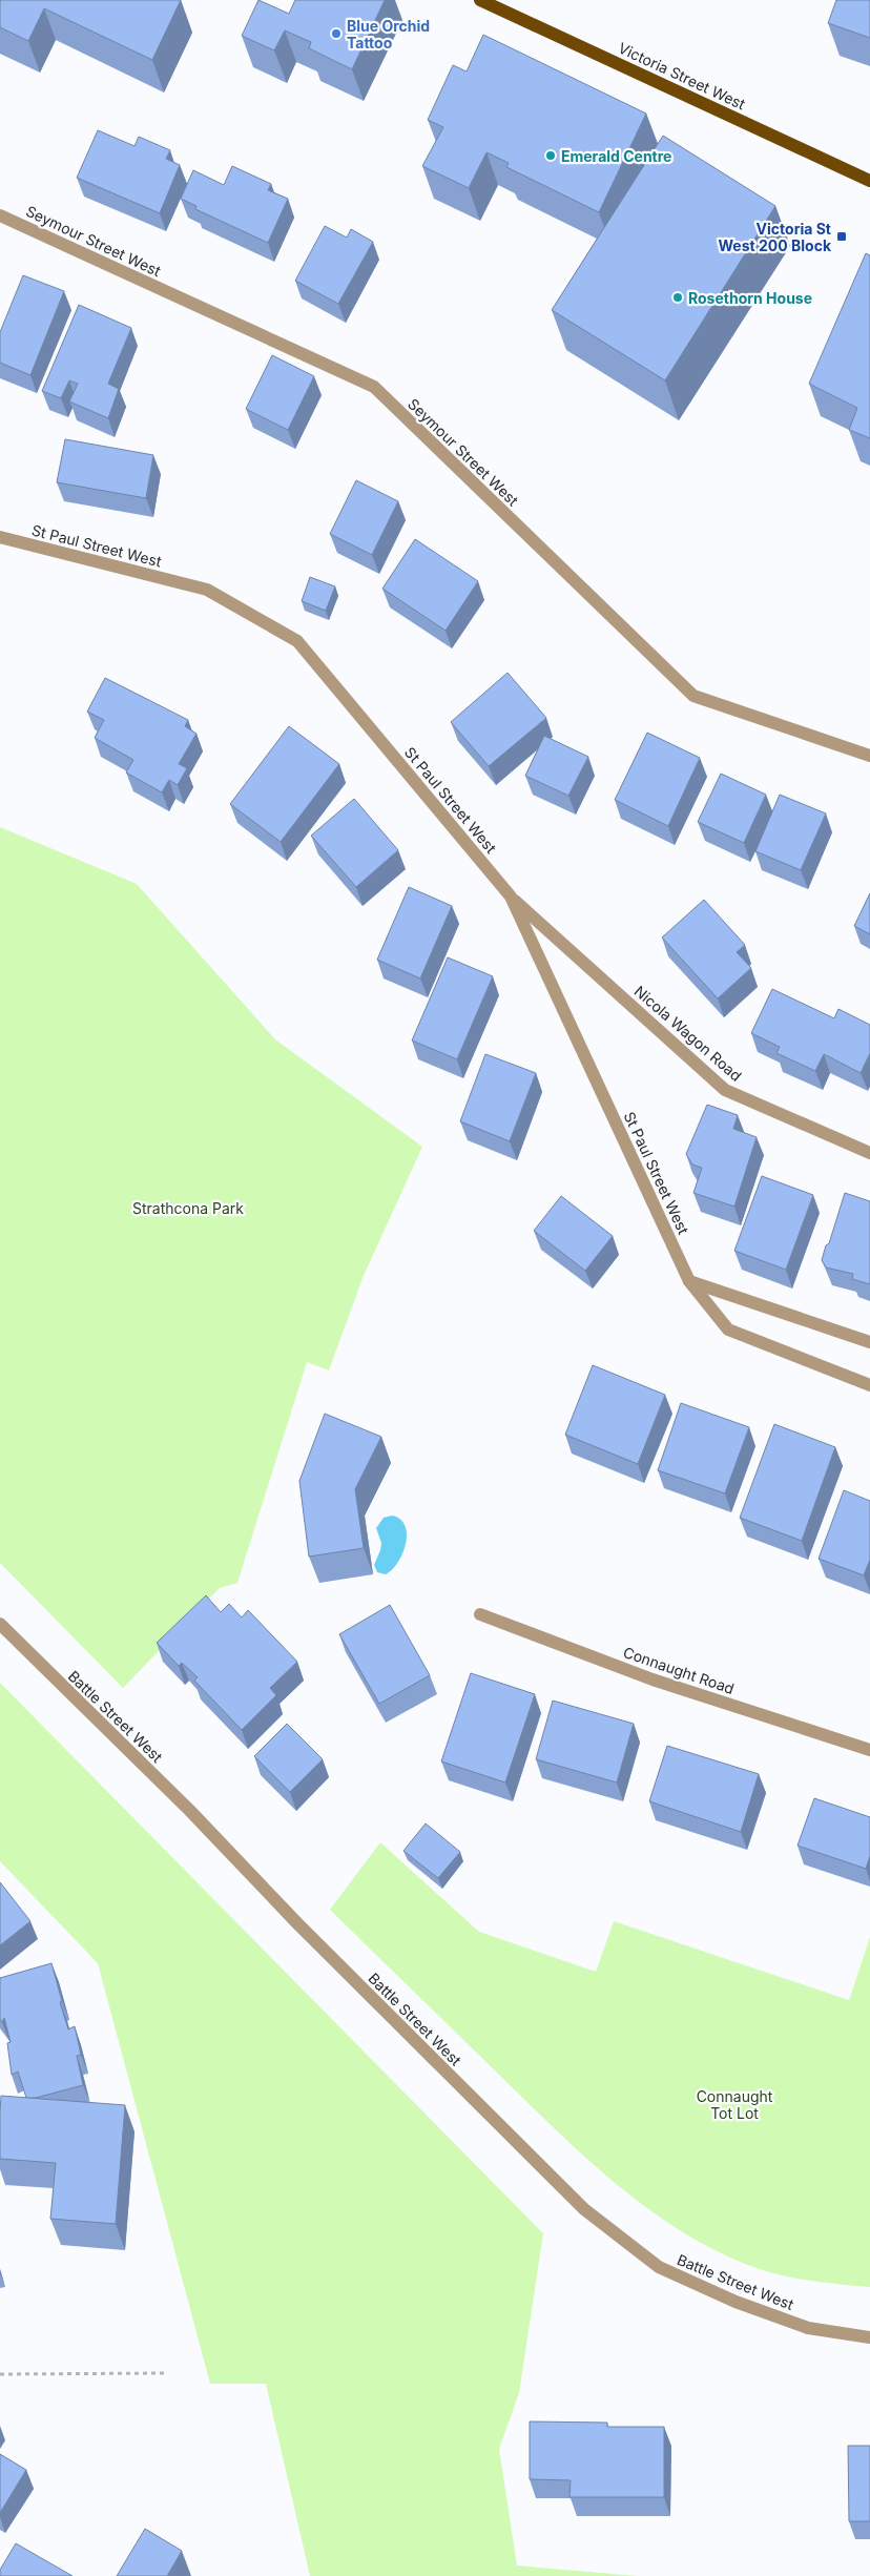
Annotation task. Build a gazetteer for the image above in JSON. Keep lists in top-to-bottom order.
{
  "streets": {
    "main road": ["Victoria Street West"],
    "street": [
      "Seymour Street West",
      "St Paul Street West",
      "Nicola Wagon Road",
      "Connaught Road",
      "Battle Street West"
    ]
  },
  "crossings": [
    ["St Paul Street West", "Nicola Wagon Road"]
  ],
  "parks": ["Strathcona Park", "Connaught Tot Lot"],
  "places": {
    "other": ["Blue Orchid Tattoo", "Emerald Centre", "Rosethorn House"],
    "transit": ["Victoria St West 200 Block"]
  }
}
